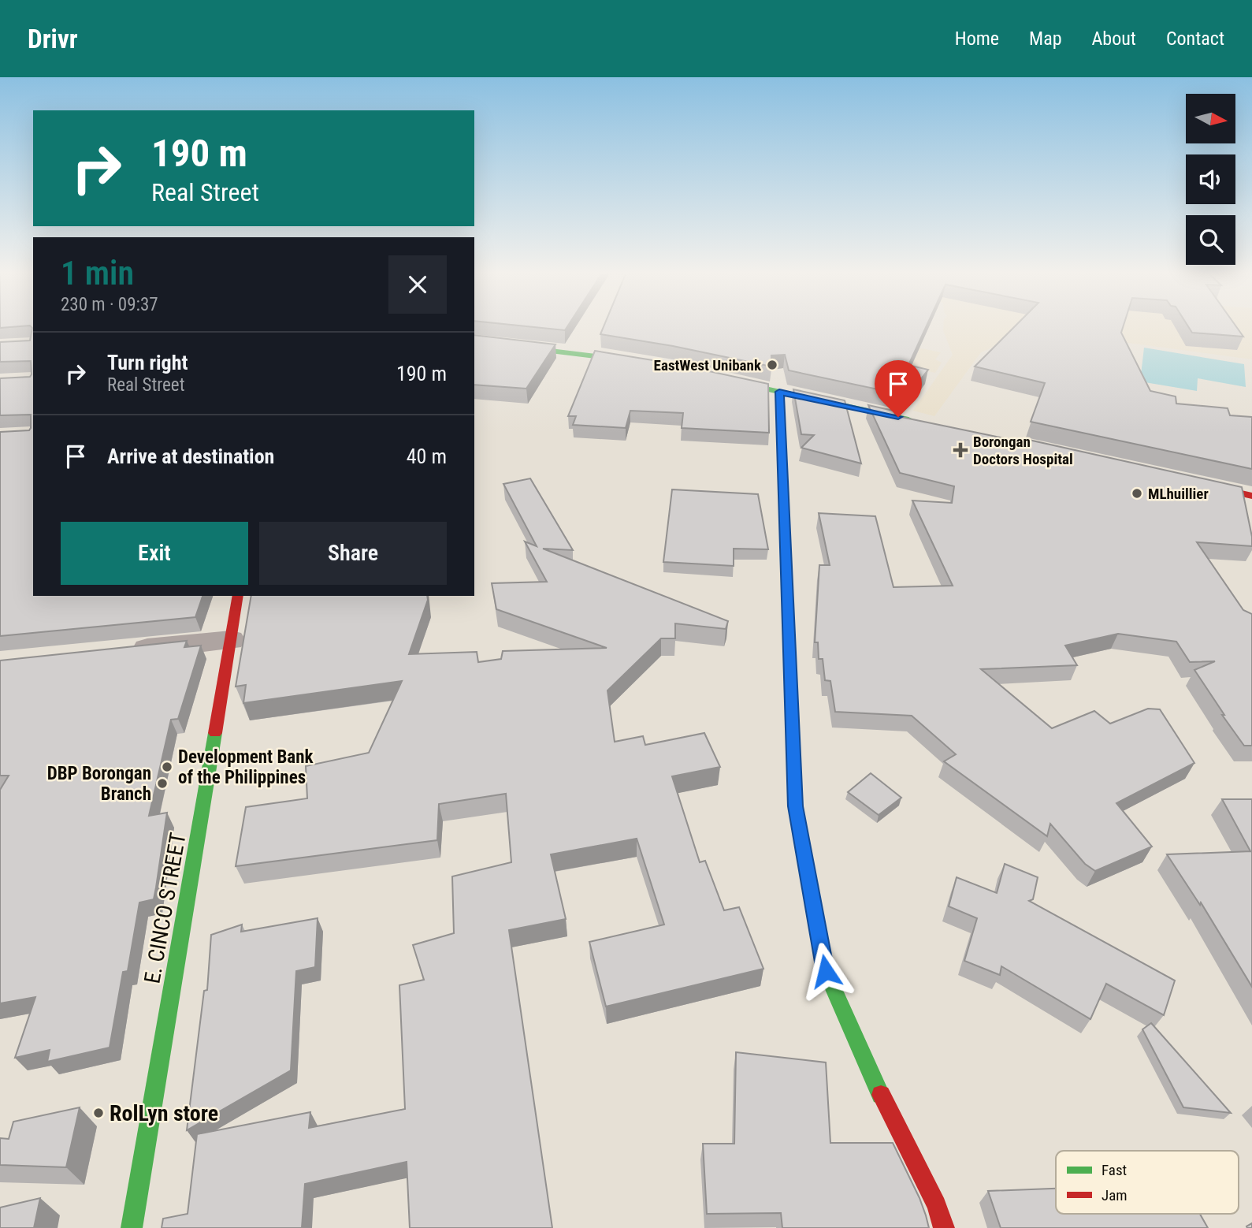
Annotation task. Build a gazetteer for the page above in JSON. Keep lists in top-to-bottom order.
{
  "streets": {
    "street": ["E. CINCO STREET"]
  },
  "places": {
    "other": [
      "EastWest Unibank",
      "MLhuillier",
      "Development Bank of the Philippines",
      "DBP Borongan Branch",
      "RolLyn store"
    ],
    "health": ["Borongan Doctors Hospital"]
  },
  "legend": ["Fast", "Jam"],
  "north": "right",
  "page": {
    "header": "Drivr",
    "nav": [
      "Home",
      "Map",
      "About",
      "Contact"
    ],
    "turn": ["190 m", "Real Street"],
    "heading": ["1 min", "230 m · 09:37"],
    "list": [
      {
        "name": "Turn right",
        "note": "Real Street",
        "value": "190 m"
      },
      {
        "name": "Arrive at destination",
        "value": "40 m"
      }
    ],
    "buttons": ["Exit", "Share"]
  }
}
